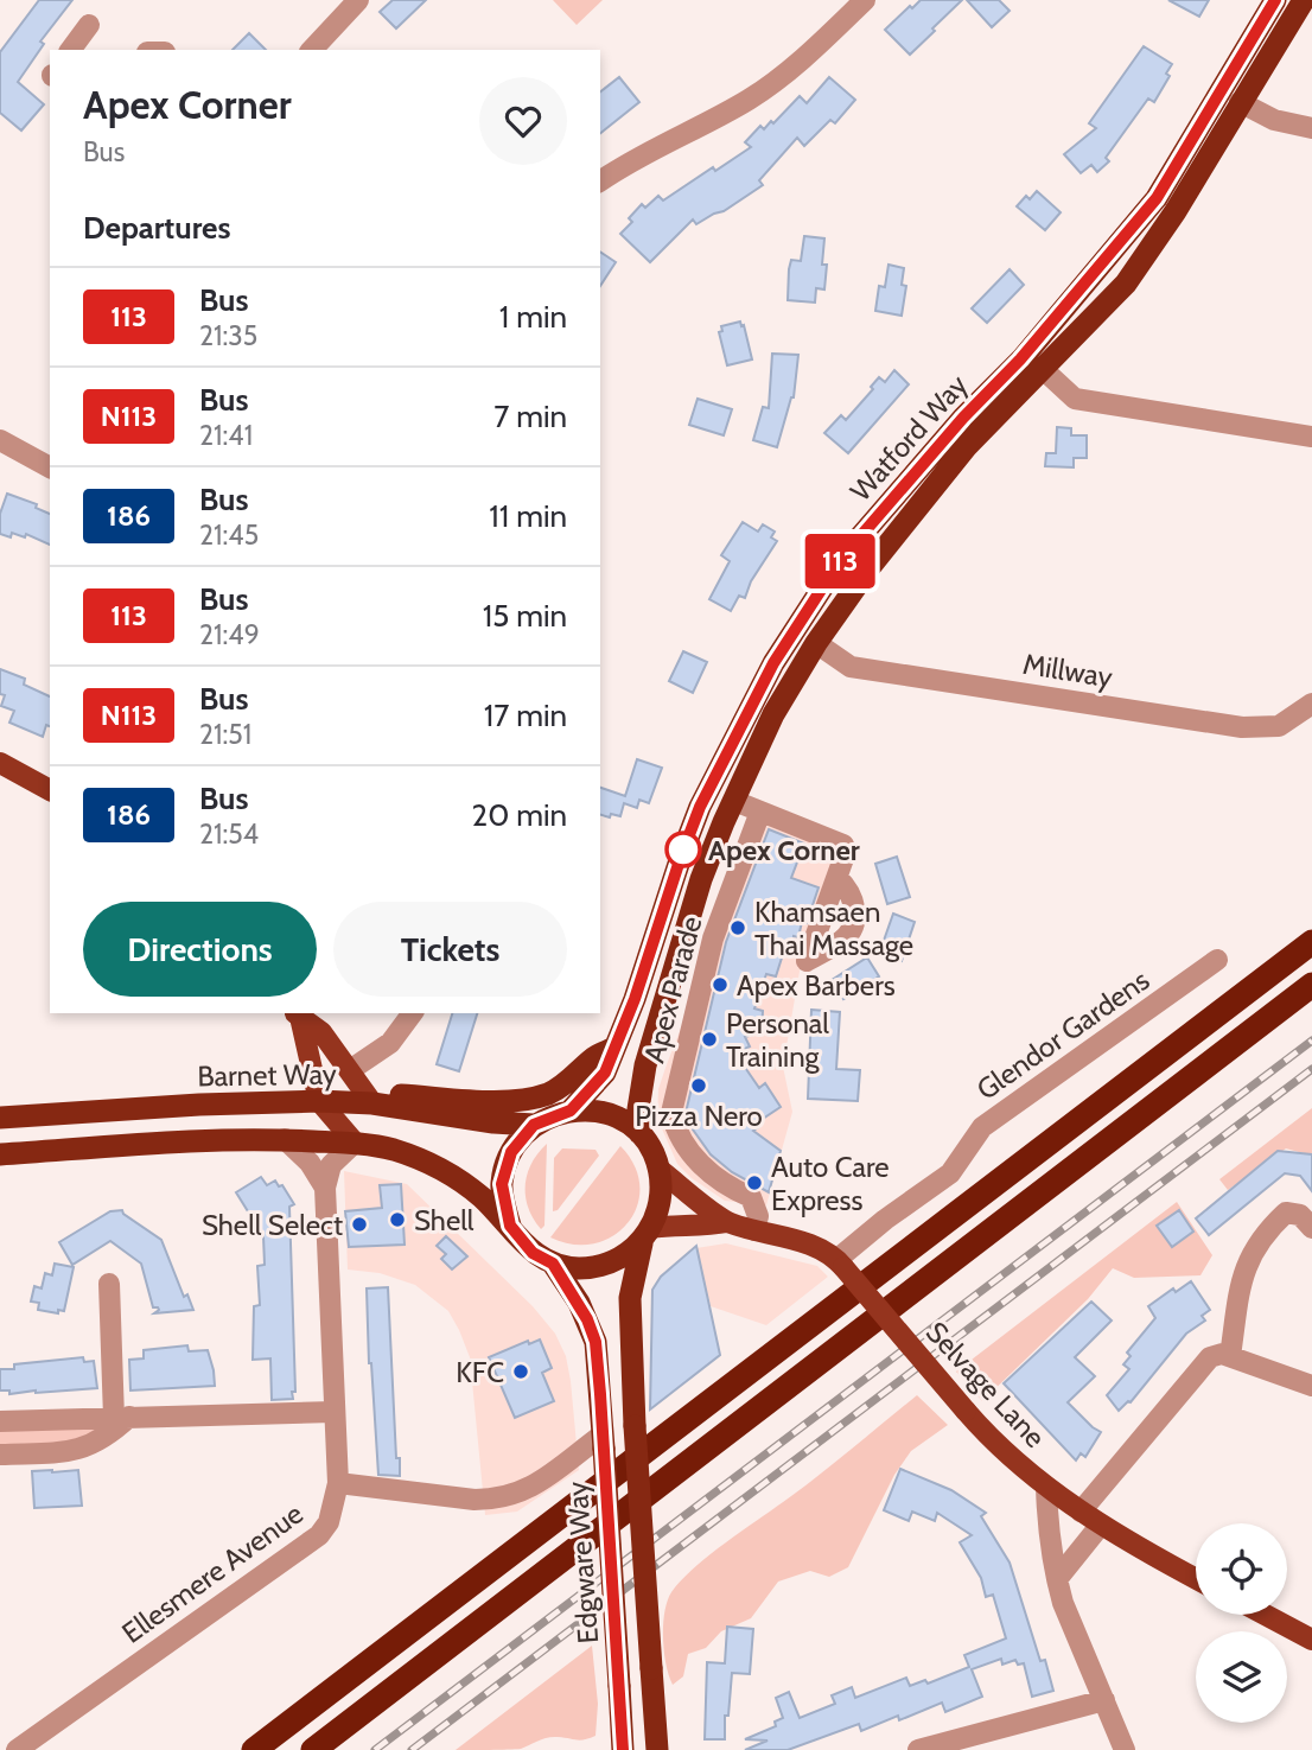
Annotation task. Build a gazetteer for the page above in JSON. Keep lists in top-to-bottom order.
{
  "streets": {
    "highway": ["Watford Way", "Barnet Way", "Edgware Way"],
    "main road": ["Selvage Lane"],
    "street": [
      "Millway",
      "Apex Parade",
      "Glendor Gardens",
      "Ellesmere Avenue"
    ]
  },
  "crossings": [
    ["Watford Way", "Millway"],
    ["Watford Way", "Barnet Way"],
    ["Watford Way", "Selvage Lane"],
    ["Watford Way", "Edgware Way"],
    ["Apex Parade", "Selvage Lane"],
    ["Glendor Gardens", "Selvage Lane"],
    ["Barnet Way", "Selvage Lane"],
    ["Barnet Way", "Edgware Way"],
    ["Selvage Lane", "Edgware Way"]
  ],
  "places": [
    "Apex Corner",
    "Khamsaen Thai Massage",
    "Apex Barbers",
    "Personal Training",
    "Pizza Nero",
    "Auto Care Express",
    "Shell",
    "Shell Select",
    "KFC"
  ],
  "lines": ["bus line 113"],
  "page": {
    "on_map": "113",
    "heading": [
      ["Apex Corner", "Bus"],
      "Departures"
    ],
    "list": [
      {
        "mark": "113",
        "name": "Bus",
        "note": "21:35",
        "value": "1 min"
      },
      {
        "mark": "N113",
        "name": "Bus",
        "note": "21:41",
        "value": "7 min"
      },
      {
        "mark": "186",
        "name": "Bus",
        "note": "21:45",
        "value": "11 min"
      },
      {
        "mark": "113",
        "name": "Bus",
        "note": "21:49",
        "value": "15 min"
      },
      {
        "mark": "N113",
        "name": "Bus",
        "note": "21:51",
        "value": "17 min"
      },
      {
        "mark": "186",
        "name": "Bus",
        "note": "21:54",
        "value": "20 min"
      }
    ],
    "buttons": ["Directions", "Tickets"]
  }
}
